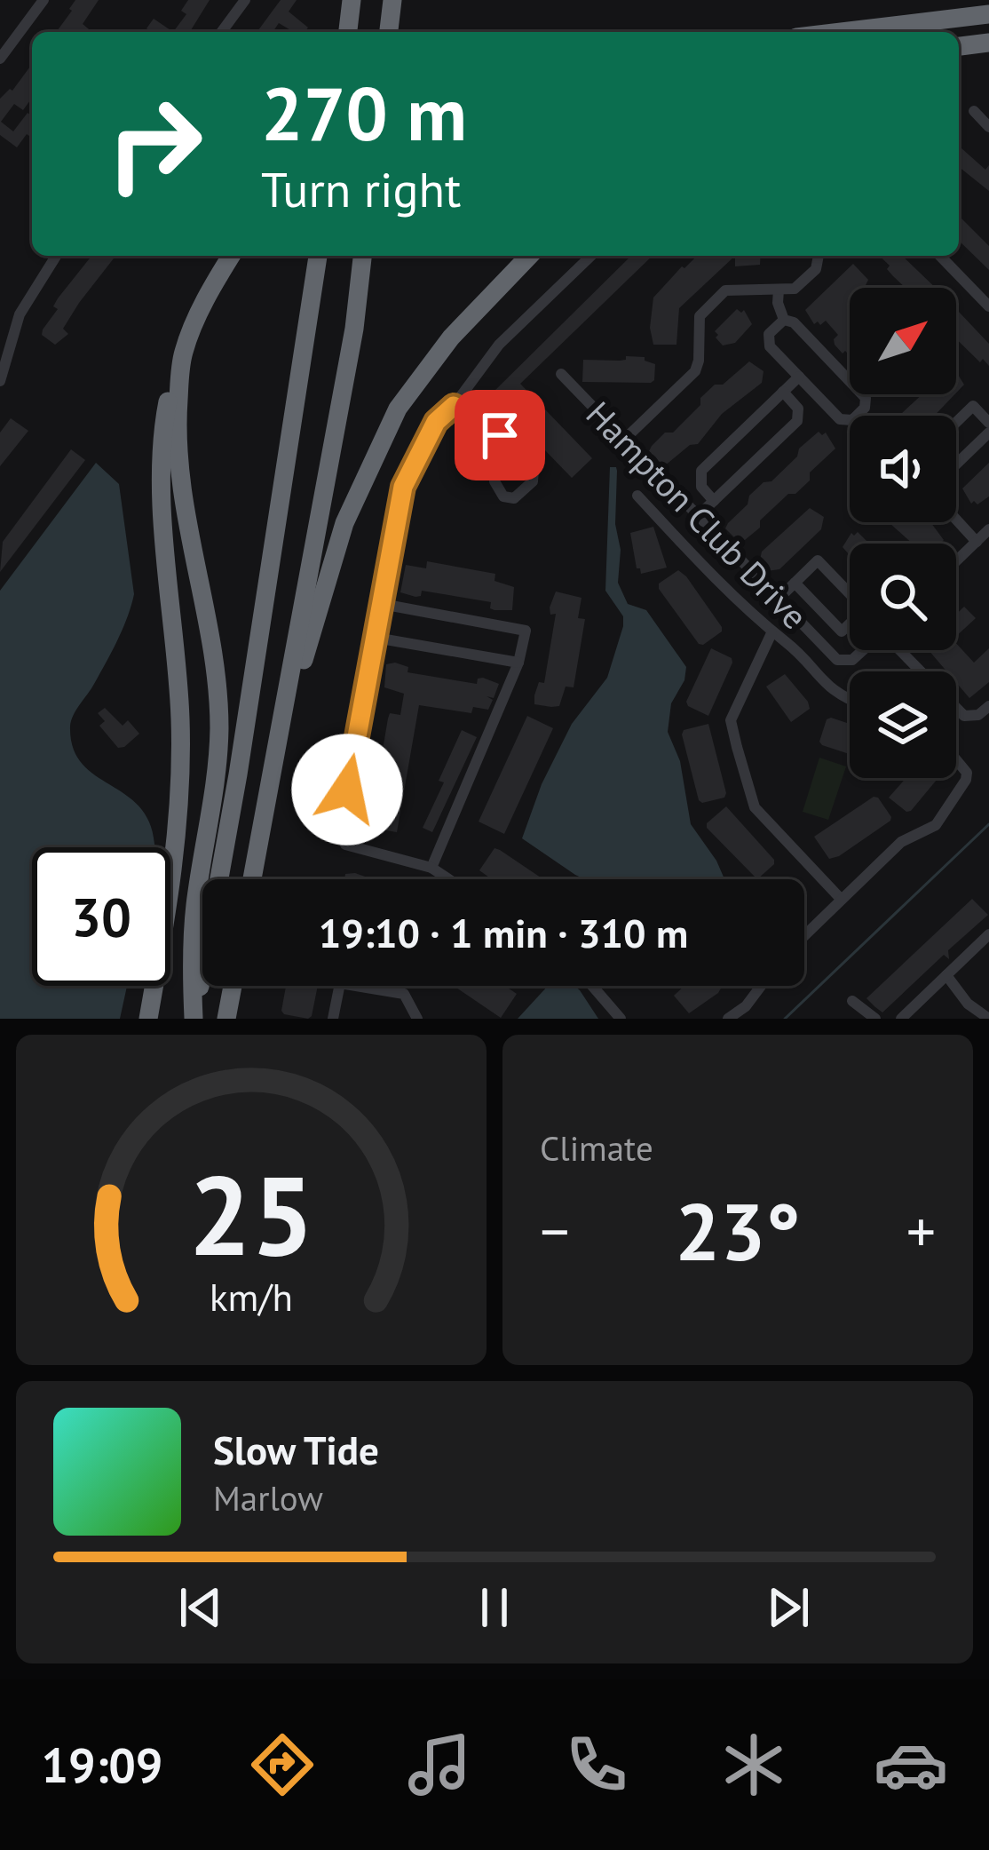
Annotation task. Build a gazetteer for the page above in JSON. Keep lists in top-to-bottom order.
{
  "streets": {
    "street": ["Hampton Club Drive"]
  },
  "north": "top right",
  "page": {
    "turn": ["270 m", "Turn right"],
    "limit": "30",
    "trip": "19:10 · 1 min · 310 m",
    "tile": "Climate",
    "heat": ["−", "23°", "+"],
    "song": ["Slow Tide", "Marlow"],
    "tabs": "19:09",
    "gauge": ["25", "km/h"]
  }
}
